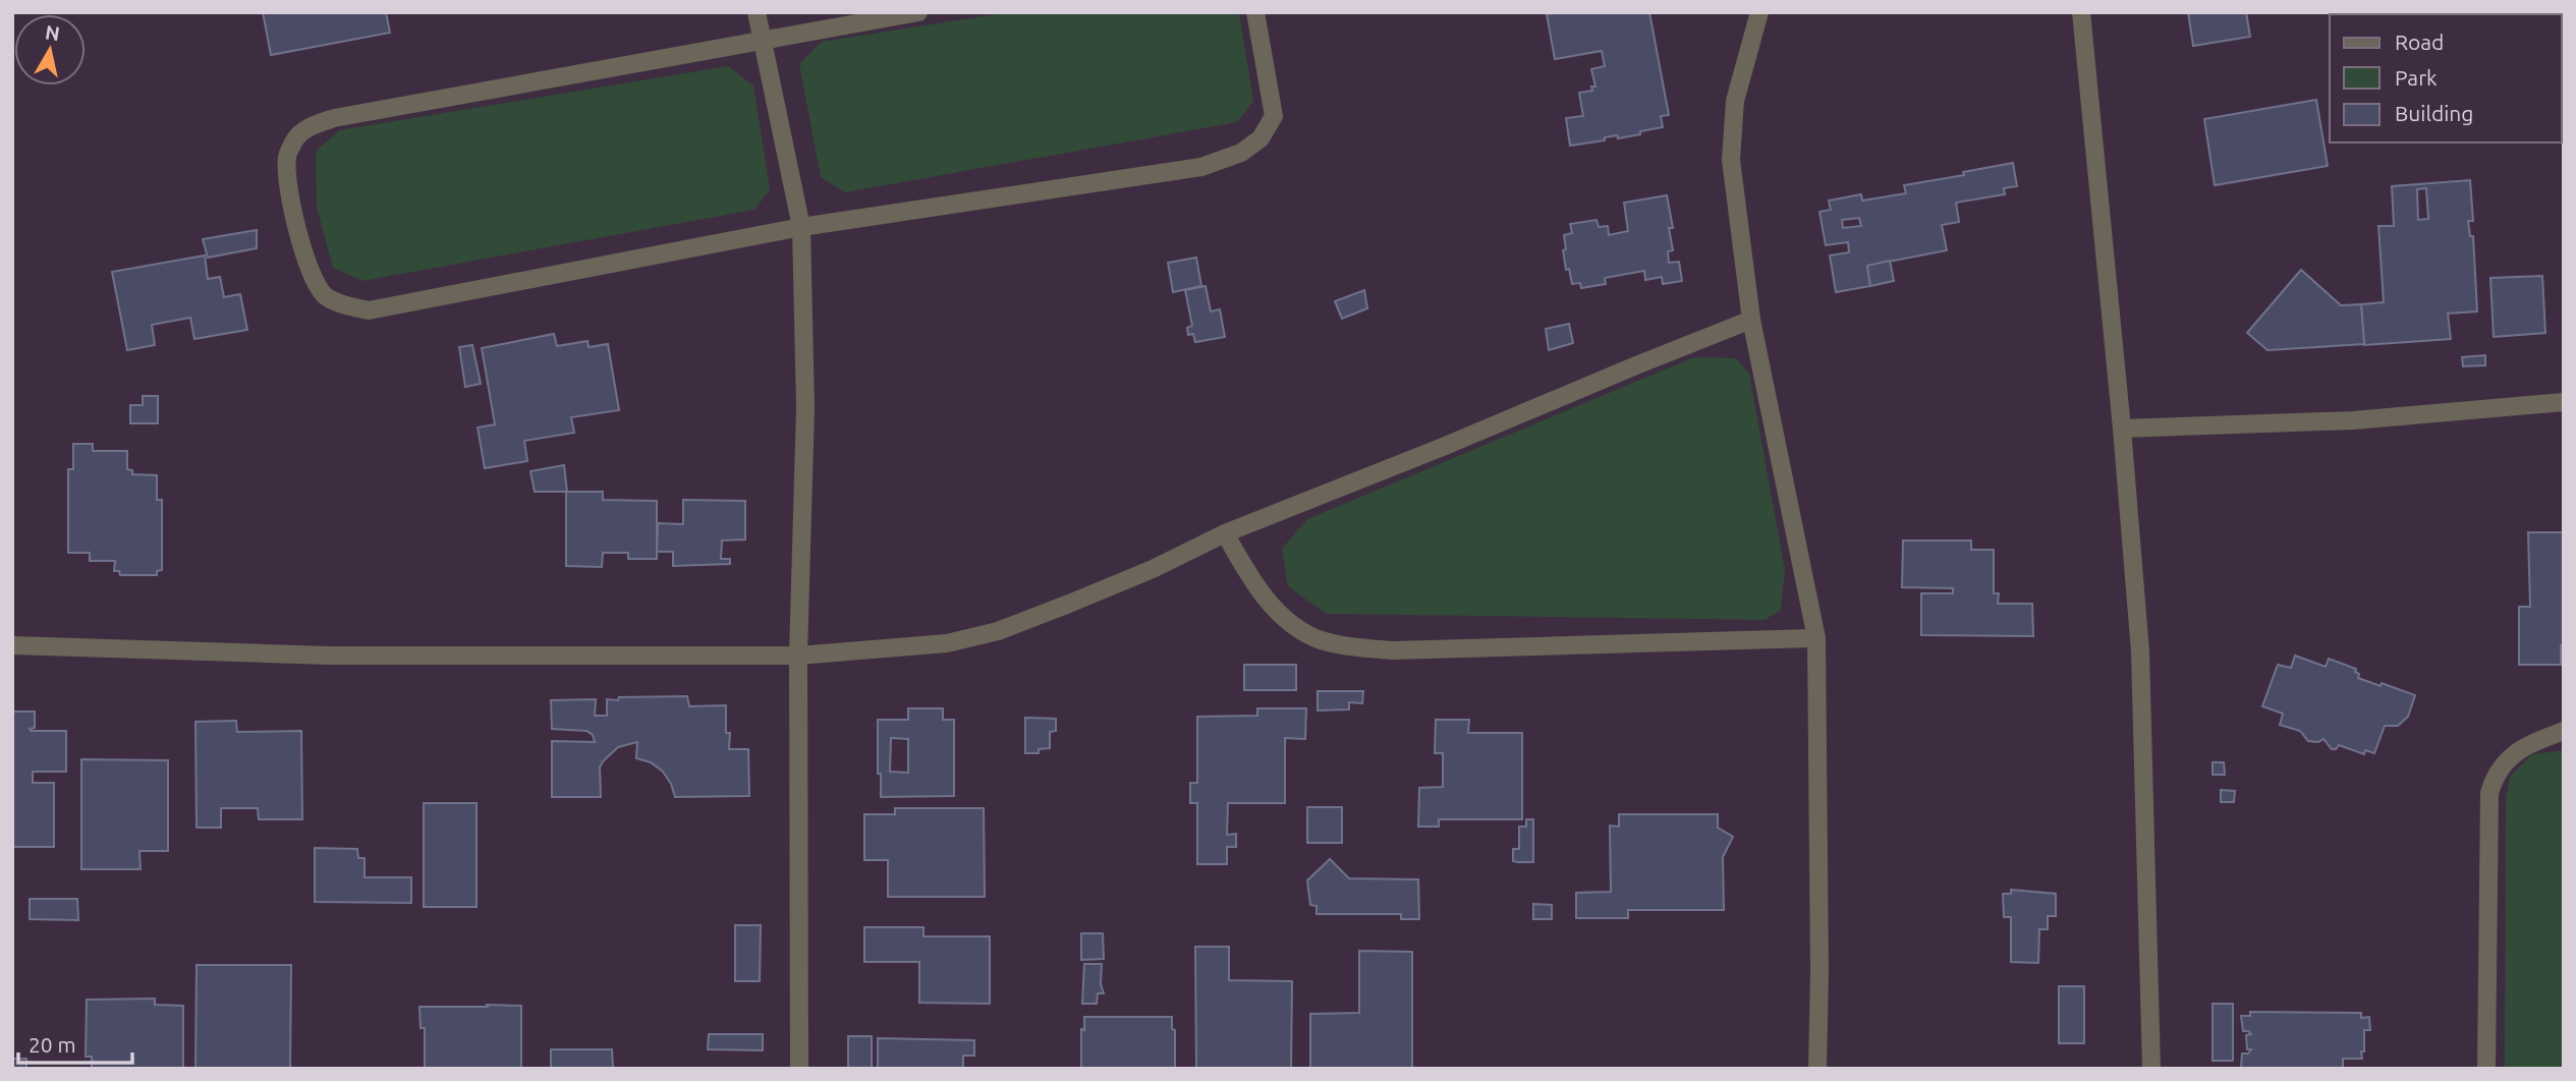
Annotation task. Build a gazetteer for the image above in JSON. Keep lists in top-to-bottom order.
{
  "legend": ["Road", "Park", "Building"],
  "scale_bar": "20 m",
  "north": "top"
}
